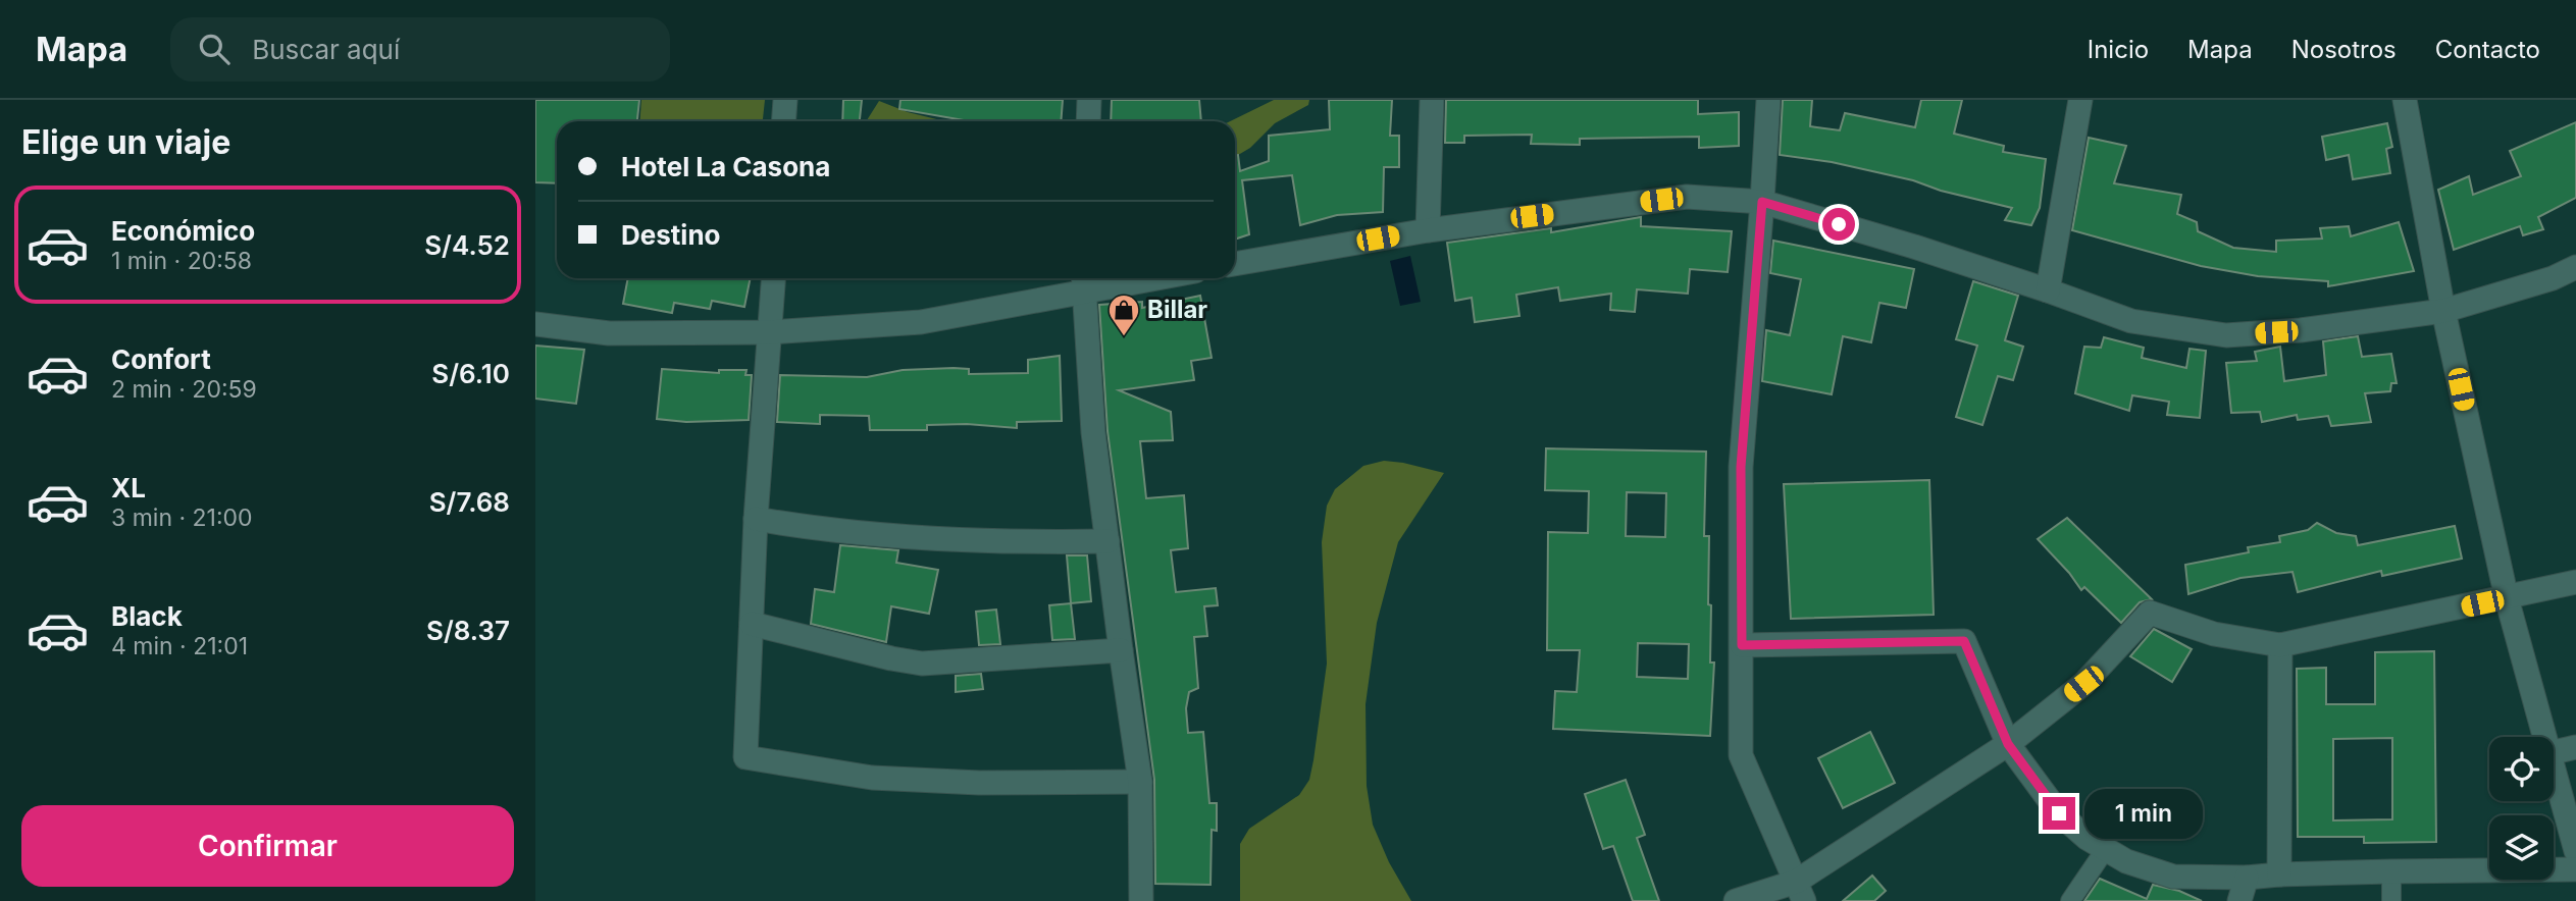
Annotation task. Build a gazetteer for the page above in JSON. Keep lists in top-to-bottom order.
{
  "places": {
    "shop": ["Billar"]
  },
  "page": {
    "header": "Mapa",
    "search": "Buscar aquí",
    "nav": [
      "Inicio",
      "Mapa",
      "Nosotros",
      "Contacto"
    ],
    "heading": "Elige un viaje",
    "banner": ["Hotel La Casona", "Destino"],
    "list": [
      {
        "name": "Económico",
        "note": "1 min · 20:58",
        "value": "S/4.52"
      },
      {
        "name": "Confort",
        "note": "2 min · 20:59",
        "value": "S/6.10"
      },
      {
        "name": "XL",
        "note": "3 min · 21:00",
        "value": "S/7.68"
      },
      {
        "name": "Black",
        "note": "4 min · 21:01",
        "value": "S/8.37"
      }
    ],
    "bubble": "1 min",
    "buttons": "Confirmar"
  }
}
